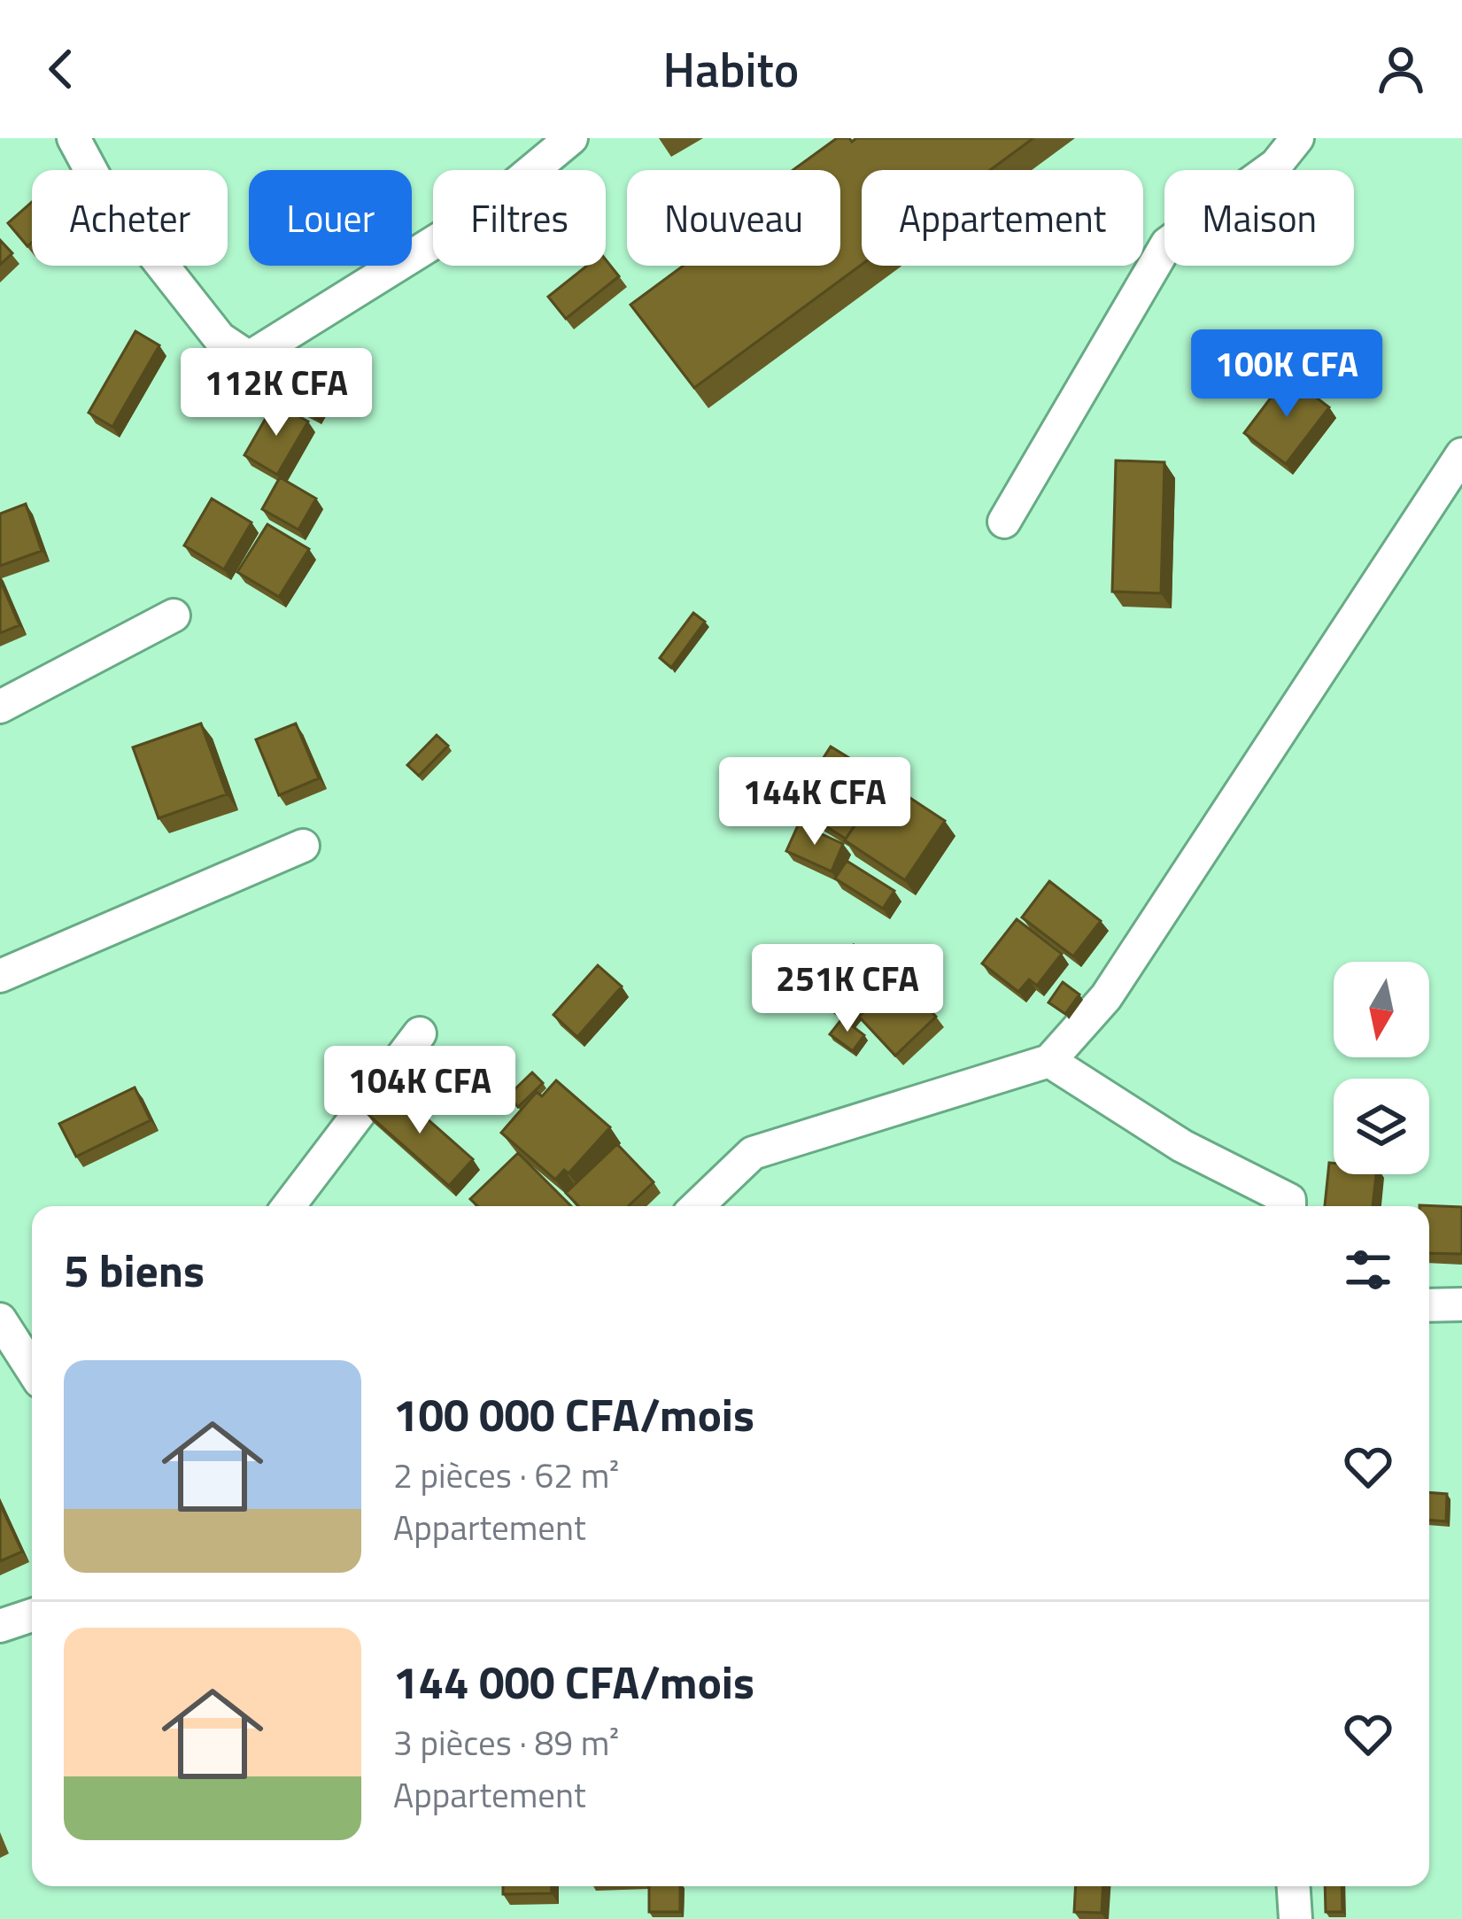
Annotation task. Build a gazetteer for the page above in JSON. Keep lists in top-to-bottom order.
{
  "north": "bottom",
  "page": {
    "header": "Habito",
    "chip": [
      "Acheter",
      "Louer",
      "Filtres",
      "Nouveau",
      "Appartement",
      "Maison"
    ],
    "price": [
      "100K CFA",
      "112K CFA",
      "144K CFA",
      "251K CFA",
      "104K CFA"
    ],
    "heading": "5 biens",
    "list": [
      {
        "name": "100 000 CFA/mois",
        "note": "2 pièces · 62 m² · Appartement"
      },
      {
        "name": "144 000 CFA/mois",
        "note": "3 pièces · 89 m² · Appartement"
      }
    ]
  }
}
